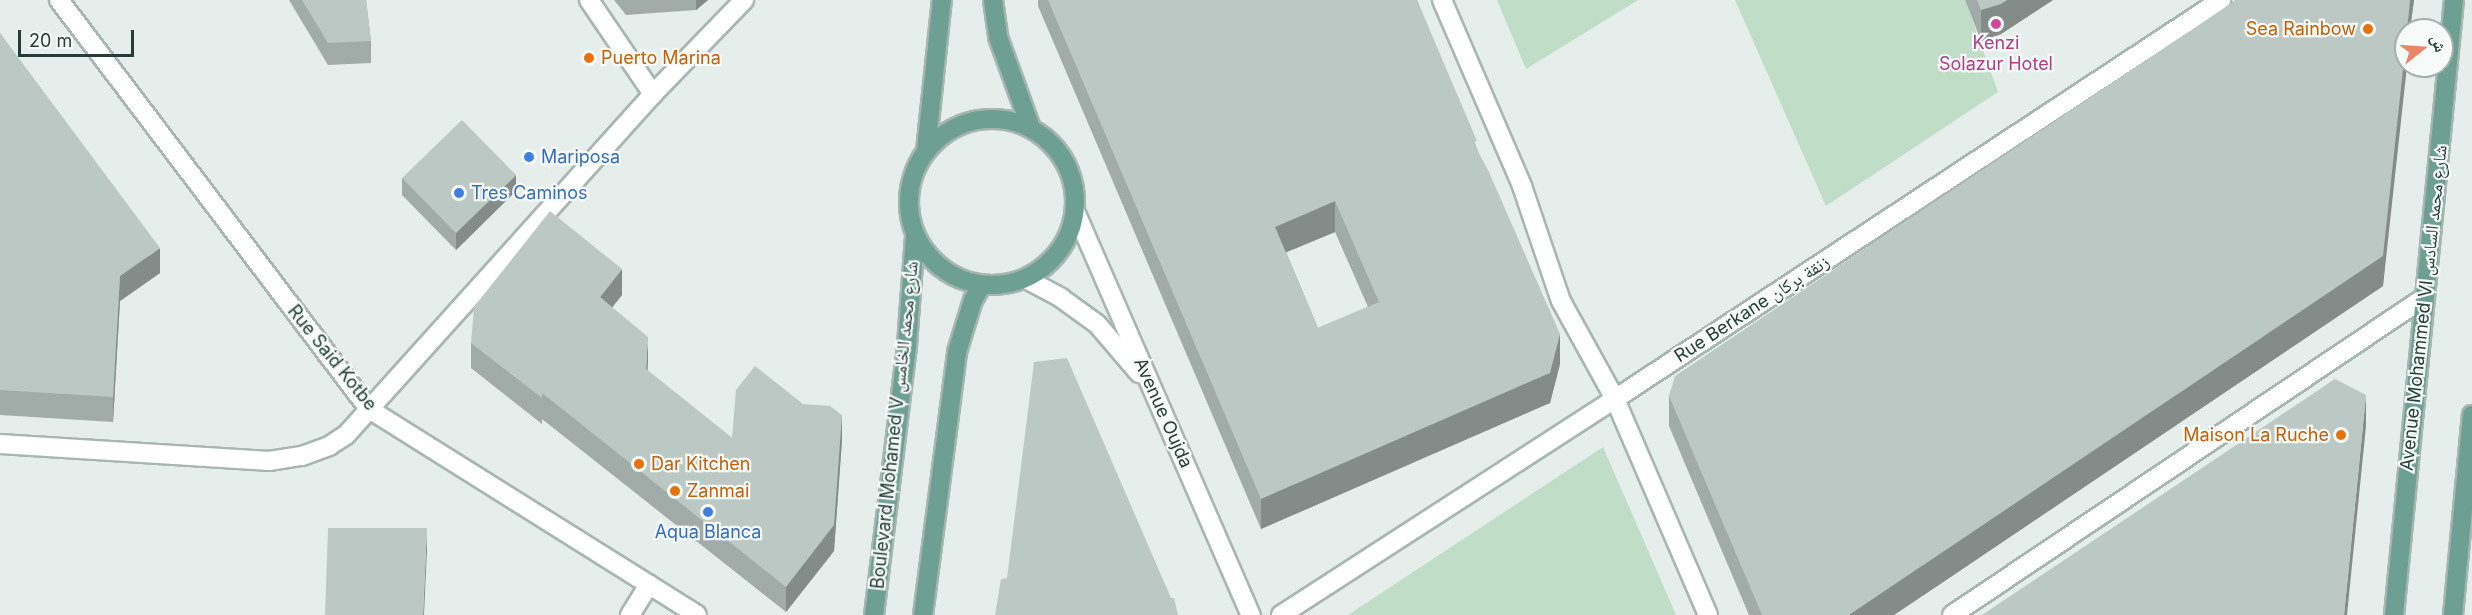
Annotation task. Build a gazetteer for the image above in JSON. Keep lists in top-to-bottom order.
{
  "streets": {
    "main road": ["Avenue Mohammed VI شارع محمد السادس", "Boulevard Mohamed V شارع محمد الخامس"],
    "street": ["Rue Berkane زنقة بركان", "Rue Said Kotbe", "Avenue Oujda"]
  },
  "crossings": [
    ["Avenue Oujda", "Boulevard Mohamed V شارع محمد الخامس"]
  ],
  "places": [
    "Kenzi Solazur Hotel",
    "Sea Rainbow",
    "Puerto Marina",
    "Mariposa",
    "Tres Caminos",
    "Maison La Ruche",
    "Dar Kitchen",
    "Zanmai",
    "Aqua Blanca"
  ],
  "scale_bar": "20 m",
  "north": "right"
}
